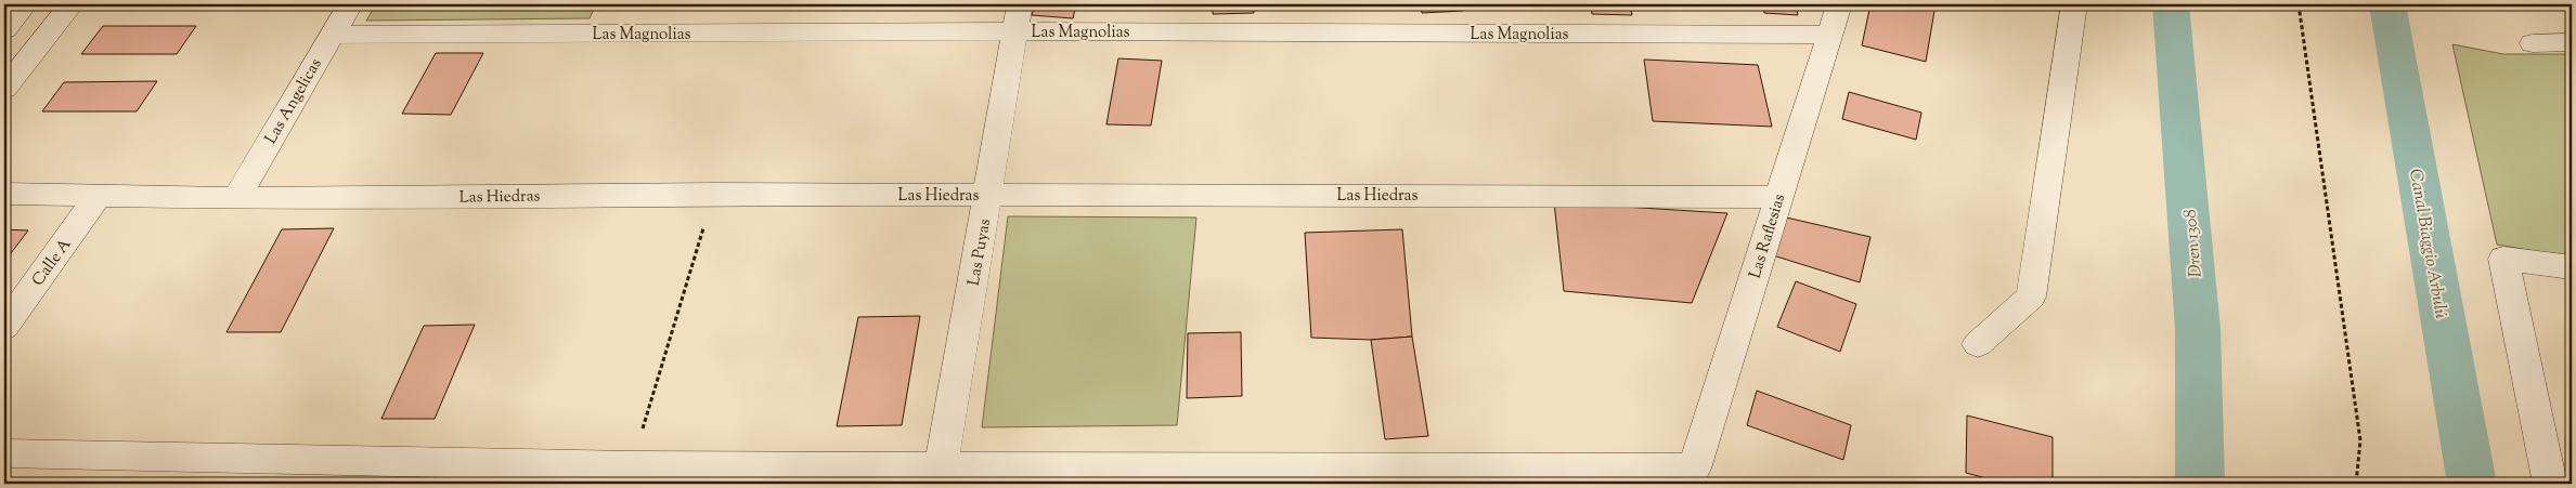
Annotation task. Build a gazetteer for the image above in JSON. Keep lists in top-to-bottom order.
{
  "streets": {
    "street": [
      "Las Magnolias",
      "Las Angelicas",
      "Las Hiedras",
      "Las Raflesias",
      "Las Puyas",
      "Calle A"
    ]
  },
  "crossings": [
    ["Las Magnolias", "Las Angelicas"],
    ["Las Magnolias", "Las Raflesias"],
    ["Las Magnolias", "Las Puyas"],
    ["Las Angelicas", "Las Hiedras"],
    ["Las Hiedras", "Las Raflesias"],
    ["Las Hiedras", "Las Puyas"],
    ["Las Hiedras", "Calle A"],
    ["Las Raflesias", "Las Puyas"]
  ],
  "water": ["Dren 1308", "Canal Biaggio Arbulú"]
}
